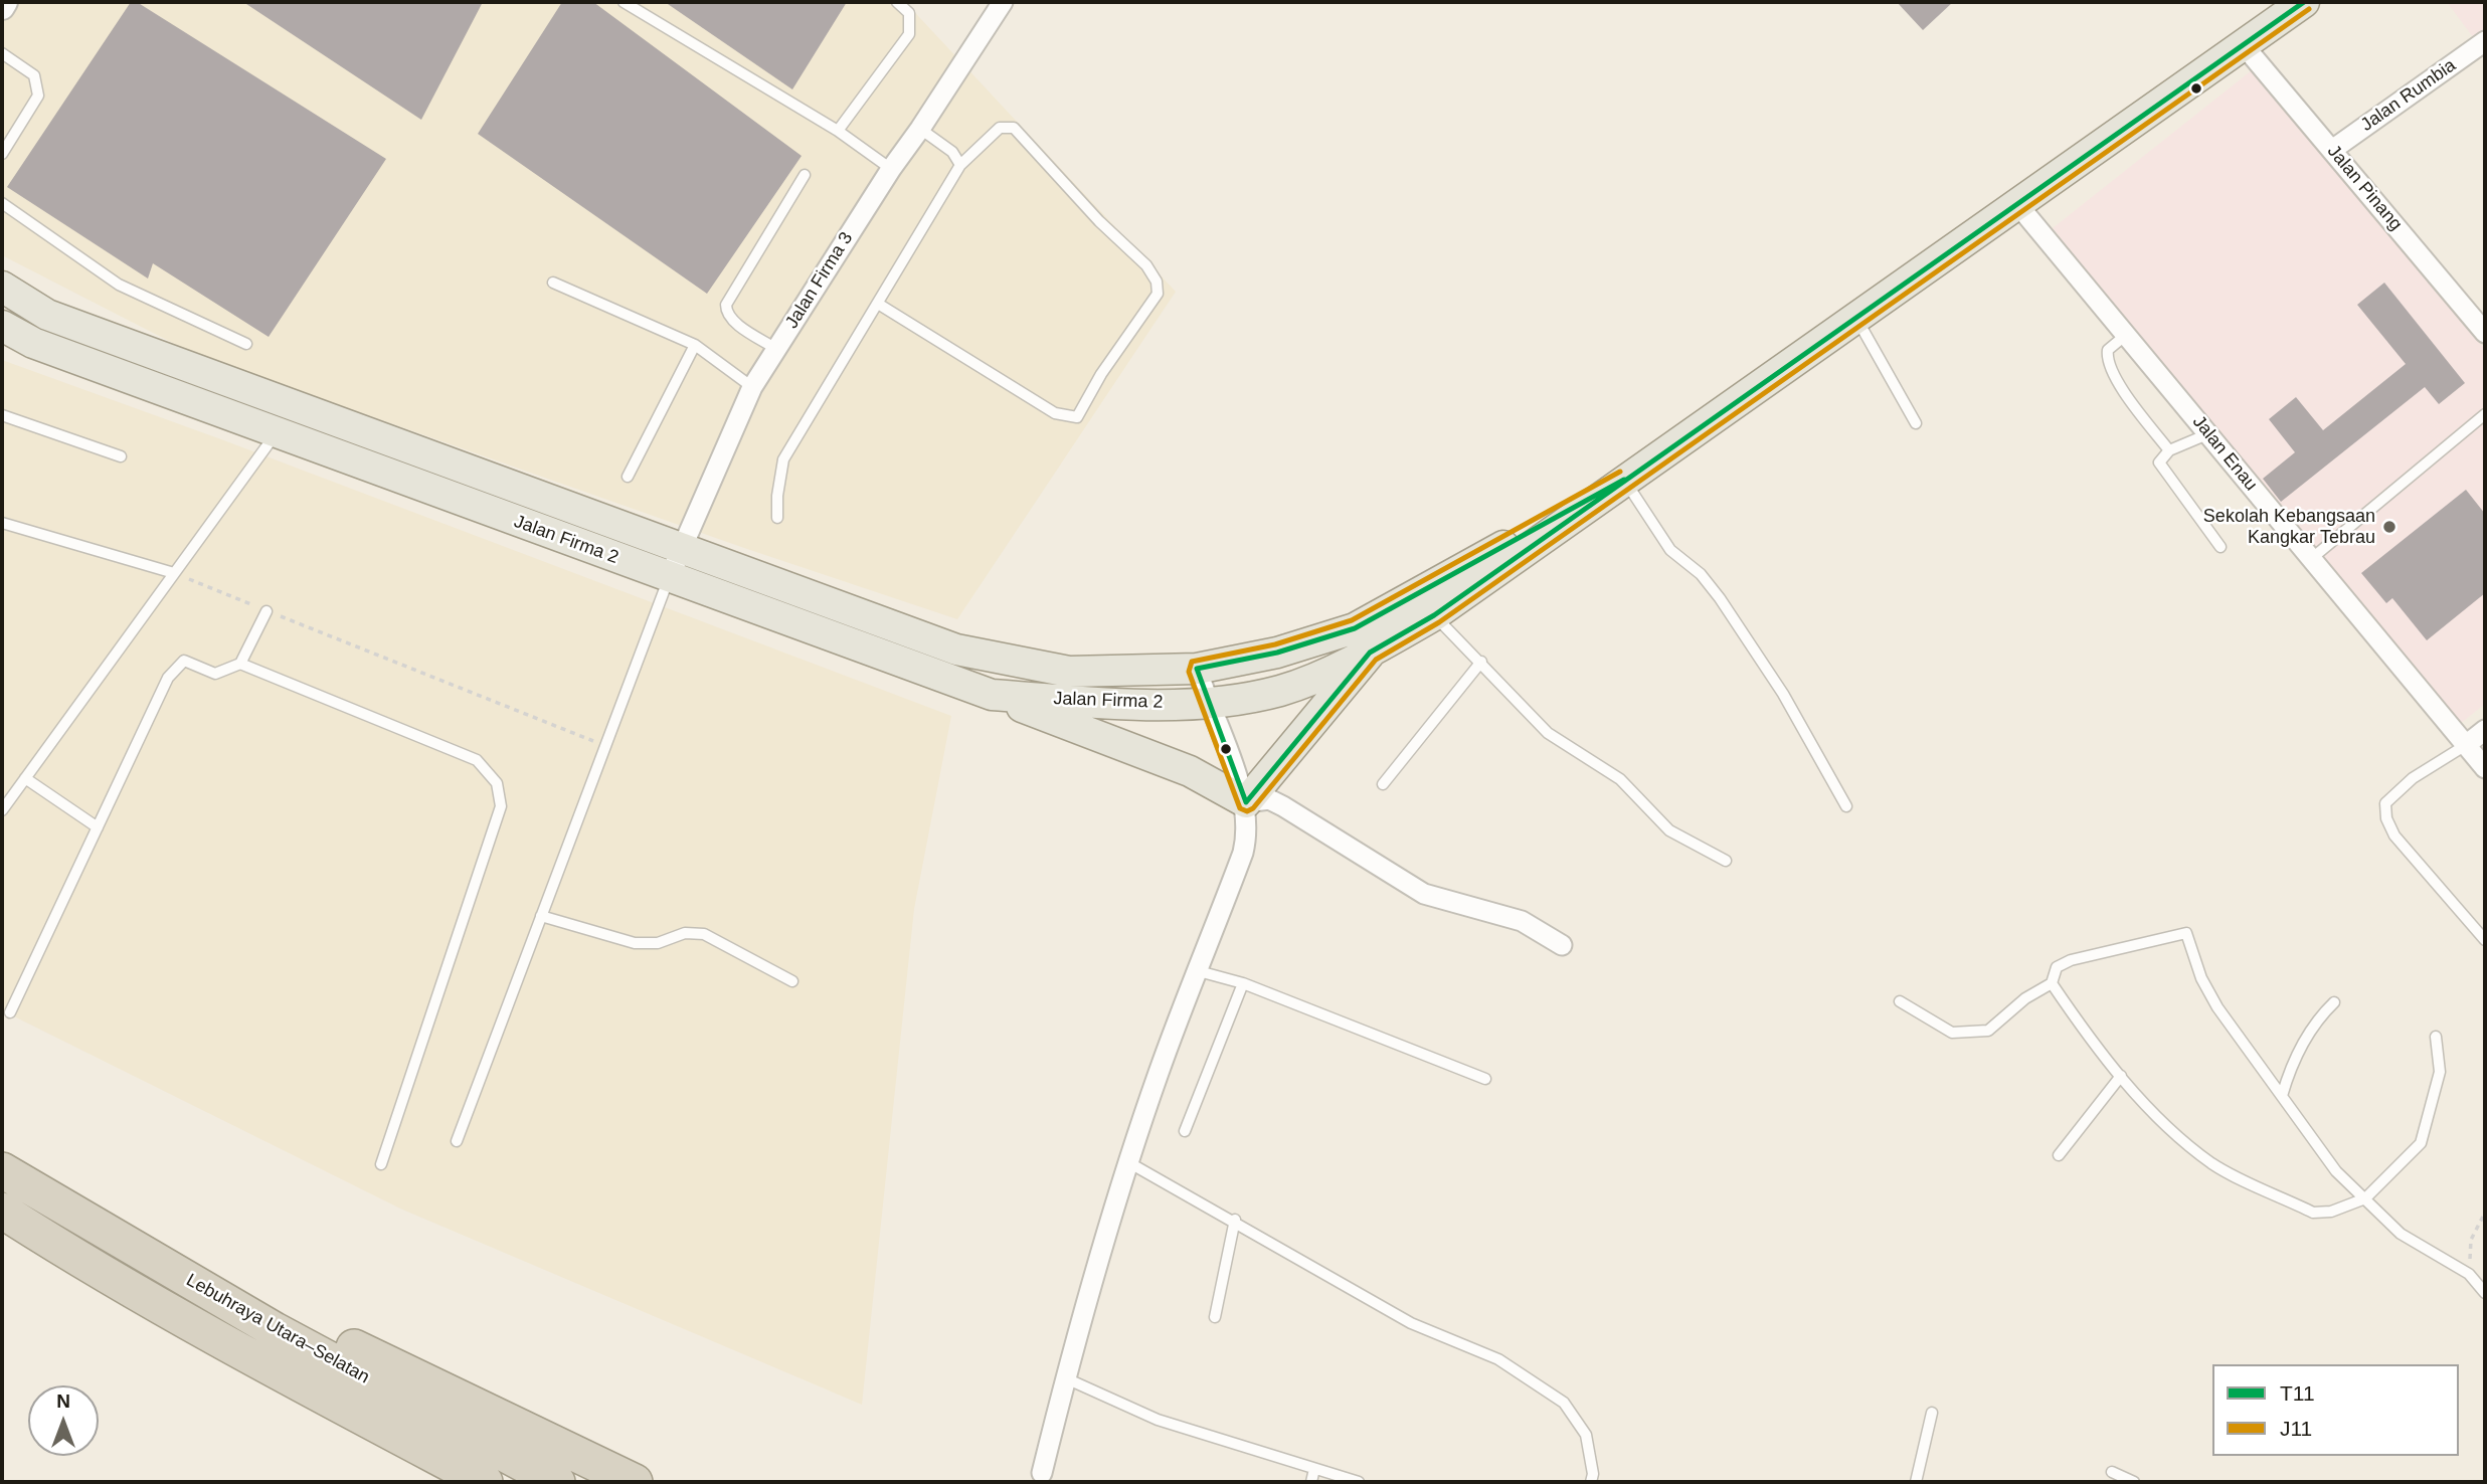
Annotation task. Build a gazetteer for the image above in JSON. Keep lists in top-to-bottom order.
{
  "streets": {
    "highway": ["Lebuhraya Utara–Selatan"],
    "main road": ["Jalan Firma 2"],
    "street": [
      "Jalan Rumbia",
      "Jalan Pinang",
      "Jalan Firma 3",
      "Jalan Enau"
    ]
  },
  "crossings": [
    ["Jalan Rumbia", "Jalan Pinang"],
    ["Jalan Pinang", "Jalan Firma 2"],
    ["Jalan Firma 3", "Jalan Firma 2"],
    ["Jalan Enau", "Jalan Firma 2"]
  ],
  "places": ["Sekolah Kebangsaan Kangkar Tebrau"],
  "lines": ["transit line T11", "transit line J11"],
  "legend": ["T11", "J11"],
  "north": "top"
}
